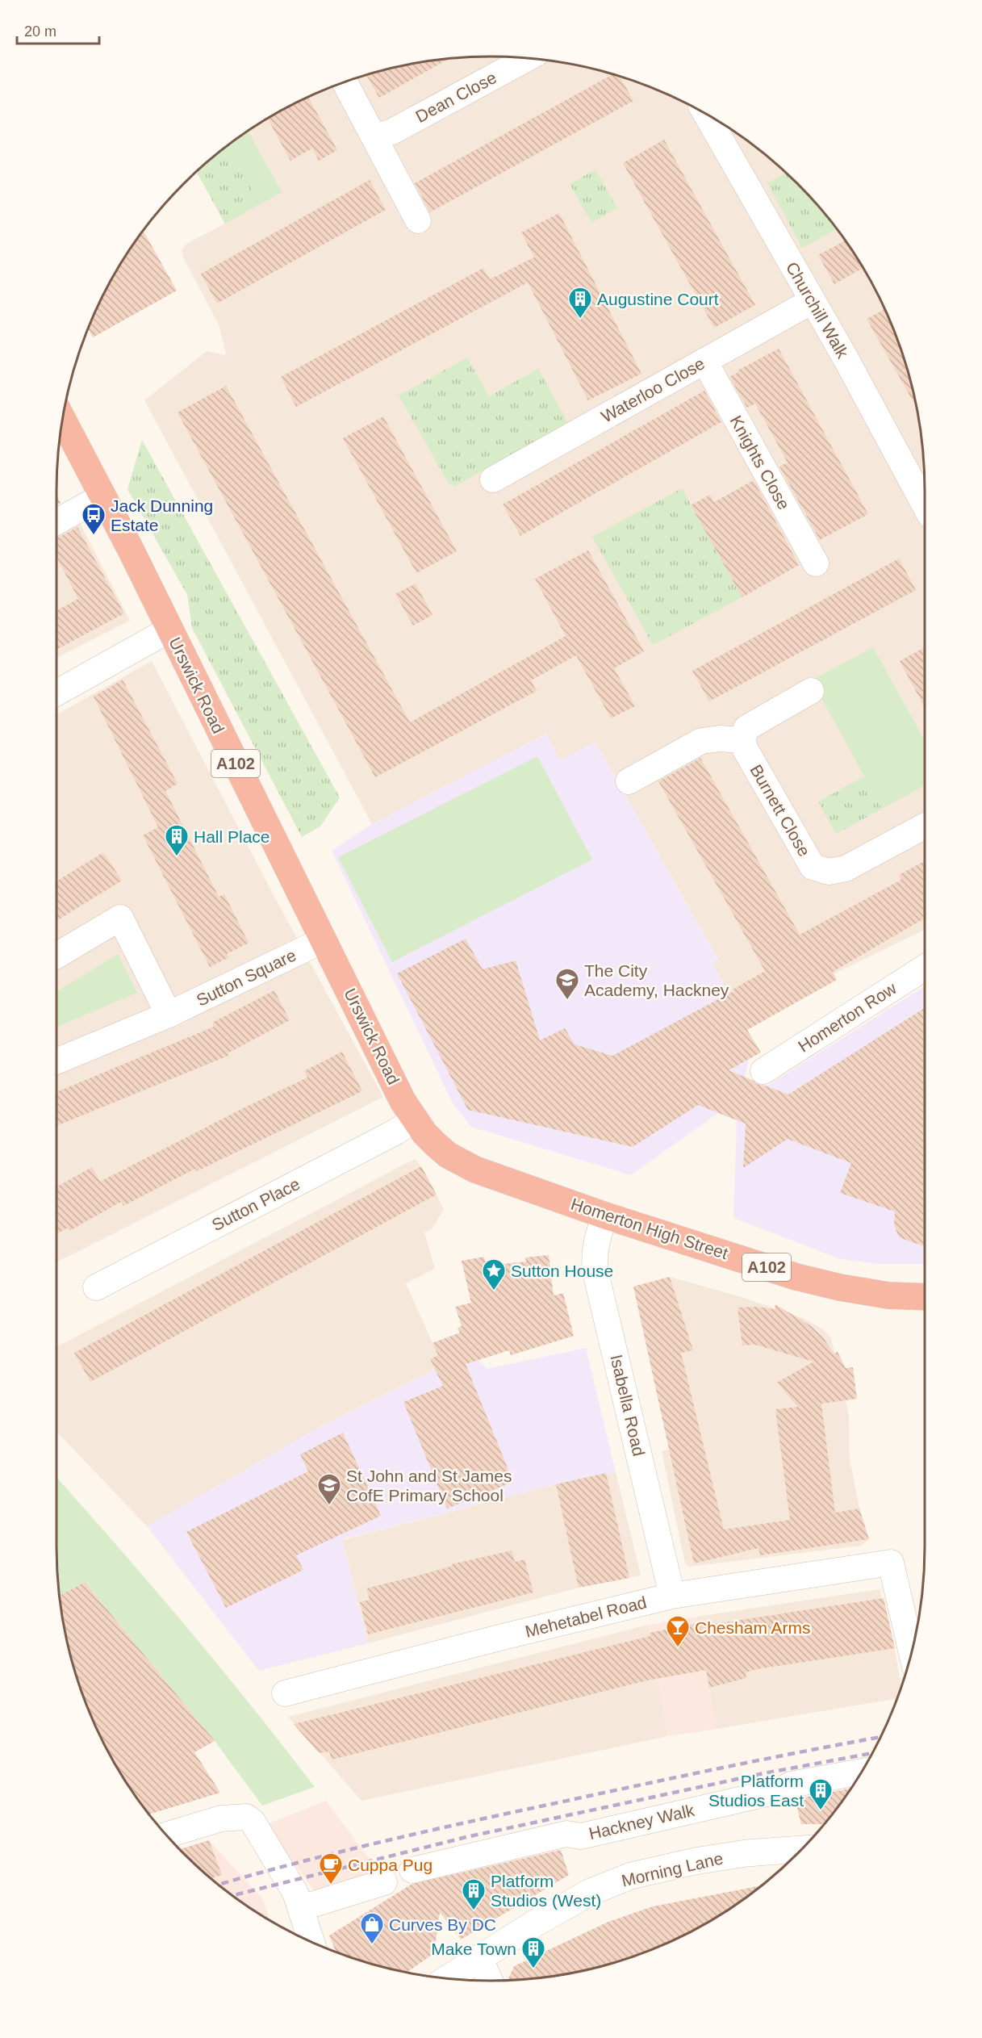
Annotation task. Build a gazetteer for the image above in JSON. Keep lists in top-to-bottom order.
{
  "streets": {
    "highway": ["Urswick Road", "A102", "Homerton High Street"],
    "main road": ["Morning Lane"],
    "street": [
      "Dean Close",
      "Churchill Walk",
      "Waterloo Close",
      "Knights Close",
      "Burnett Close",
      "Sutton Square",
      "Homerton Row",
      "Sutton Place",
      "Isabella Road",
      "Mehetabel Road",
      "Hackney Walk"
    ]
  },
  "crossings": [
    ["Churchill Walk", "Waterloo Close"],
    ["Waterloo Close", "Knights Close"],
    ["Urswick Road", "Sutton Square"],
    ["Urswick Road", "Sutton Place"],
    ["Urswick Road", "Homerton High Street"],
    ["Sutton Place", "Homerton High Street"],
    ["Homerton High Street", "Isabella Road"],
    ["Isabella Road", "Mehetabel Road"]
  ],
  "places": {
    "building": [
      "Augustine Court",
      "Hall Place",
      "Platform Studios East",
      "Platform Studios (West)",
      "Make Town"
    ],
    "bus stop": ["Jack Dunning Estate"],
    "school or university": ["The City Academy, Hackney", "St John and St James CofE Primary School"],
    "place": ["Sutton House"],
    "bar": ["Chesham Arms"],
    "cafe": ["Cuppa Pug"],
    "shop": ["Curves By DC"]
  },
  "scale_bar": "20 m"
}
